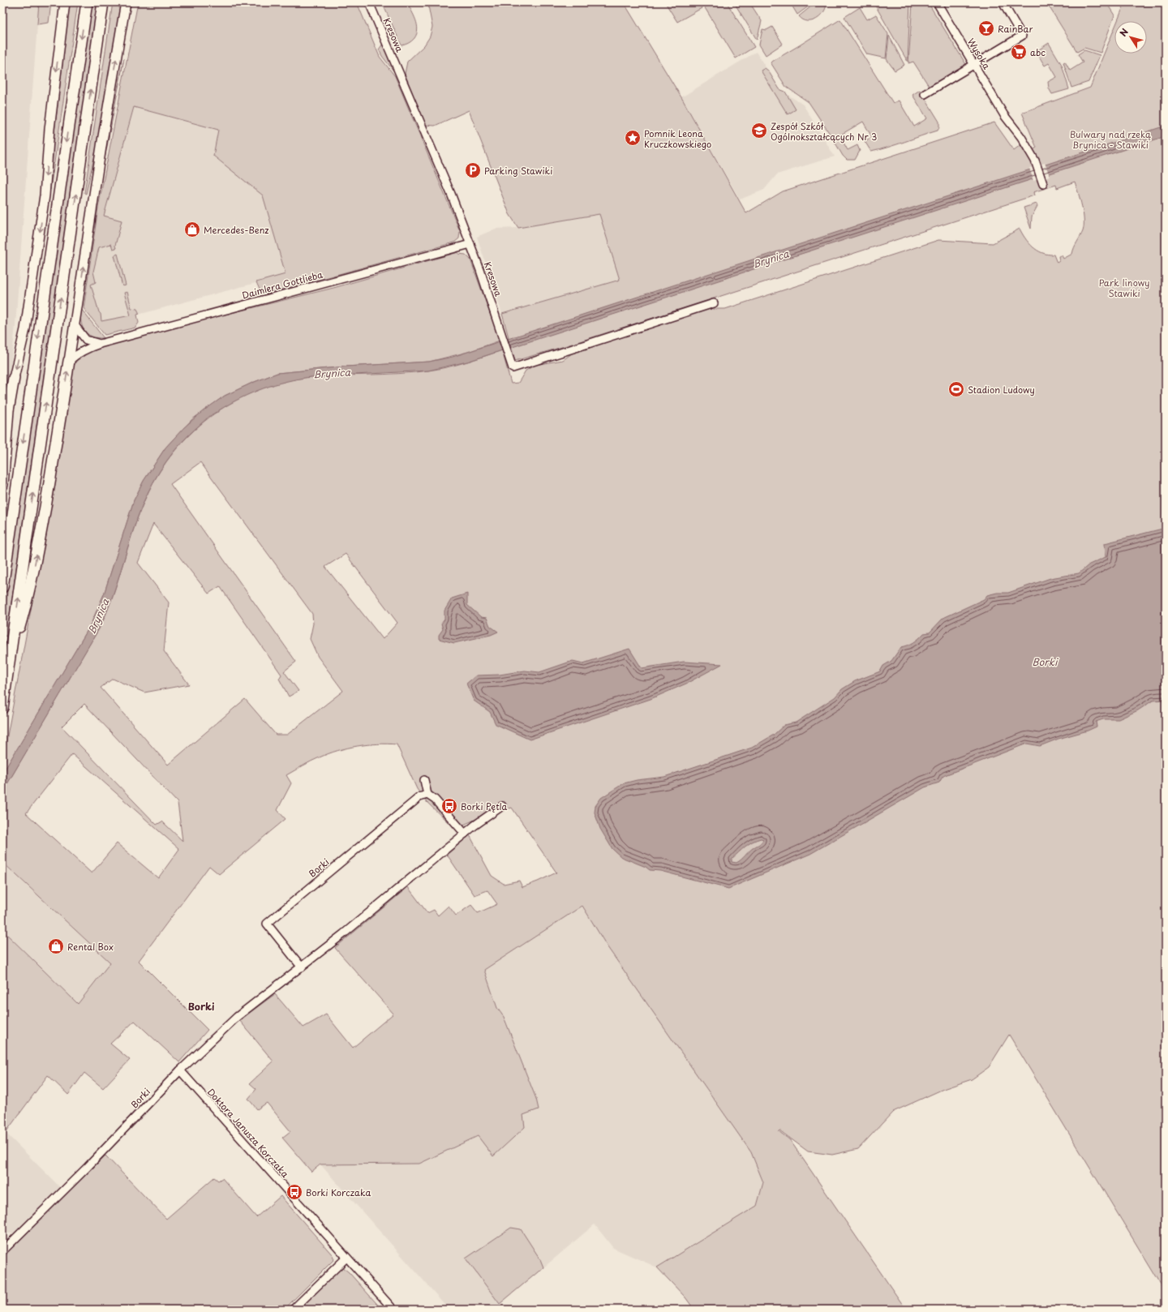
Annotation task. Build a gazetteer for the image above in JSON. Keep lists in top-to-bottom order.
{
  "streets": {
    "street": [
      "Kresowa",
      "Wysoka",
      "Daimlera Gottlieba",
      "Borki",
      "Doktora Janusza Korczaka"
    ]
  },
  "crossings": [
    ["Kresowa", "Daimlera Gottlieba"],
    ["Borki", "Doktora Janusza Korczaka"]
  ],
  "districts": ["Borki"],
  "water": ["Brynica", "Borki"],
  "parks": ["Bulwary nad rzeką Brynica - Stawiki", "Park linowy Stawiki"],
  "places": {
    "bar": ["RainBar"],
    "supermarket": ["abc"],
    "school or university": ["Zespół Szkół Ogólnokształcących Nr 3"],
    "place": ["Pomnik Leona Kruczkowskiego"],
    "parking": ["Parking Stawiki"],
    "shop": ["Mercedes-Benz", "Rental Box"],
    "sports": ["Stadion Ludowy"],
    "bus stop": ["Borki Pętla", "Borki Korczaka"]
  },
  "north": "top left"
}
